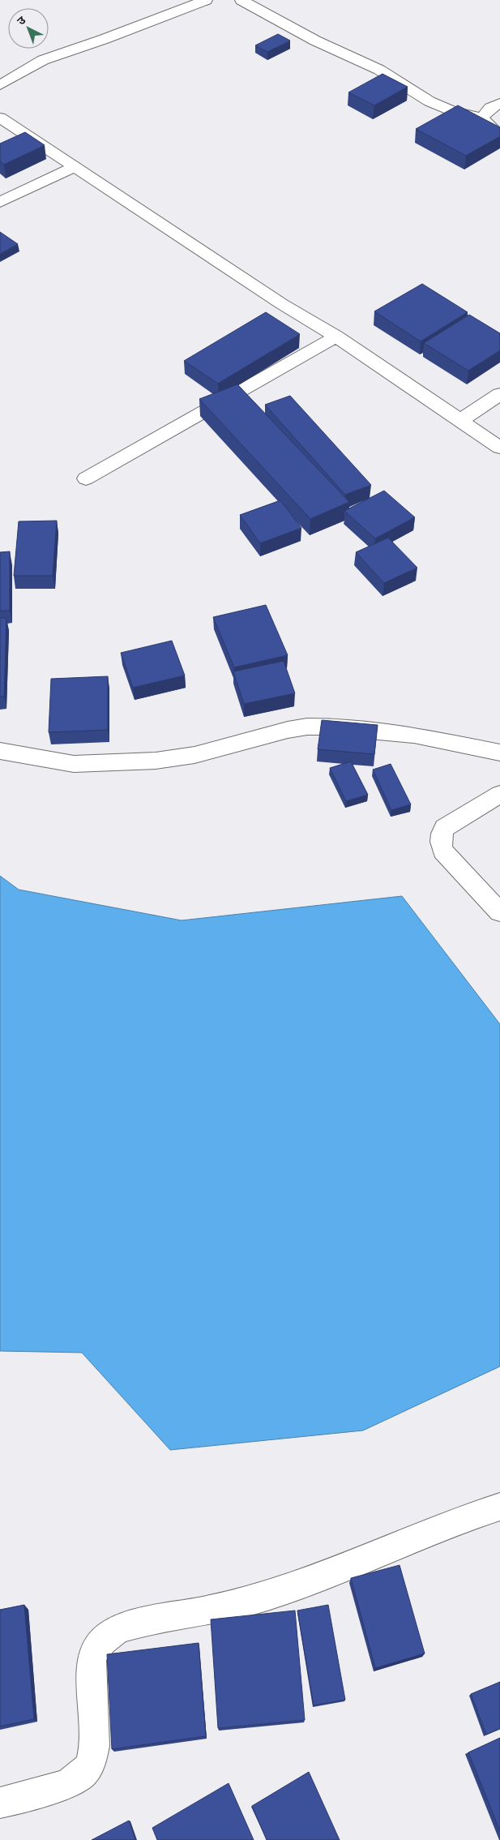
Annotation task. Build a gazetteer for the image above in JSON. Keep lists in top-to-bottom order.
{
  "north": "top left"
}
